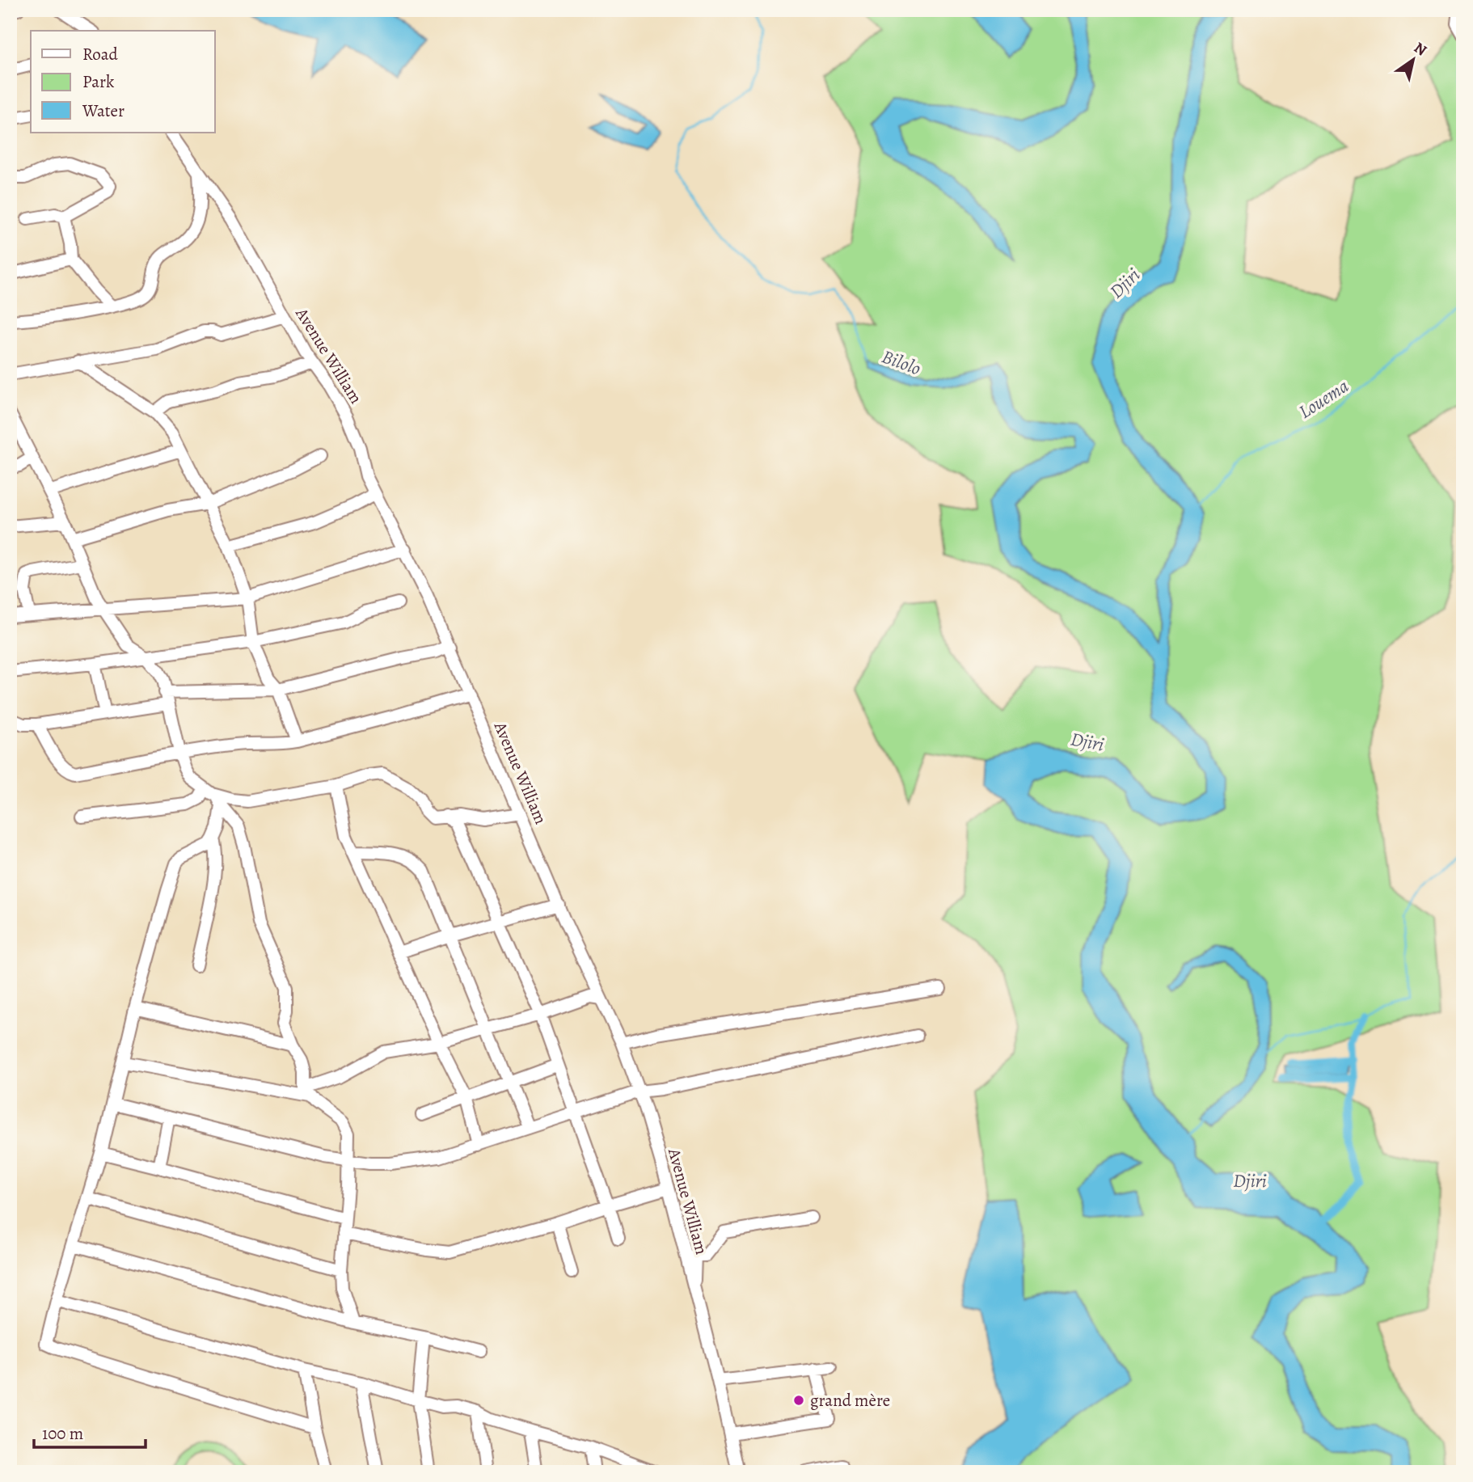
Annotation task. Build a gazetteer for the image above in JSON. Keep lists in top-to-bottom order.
{
  "streets": {
    "street": ["Avenue William"]
  },
  "water": ["Djiri", "Bilolo", "Louema"],
  "places": ["grand mère"],
  "legend": ["Road", "Park", "Water"],
  "scale_bar": "100 m",
  "north": "top right"
}
